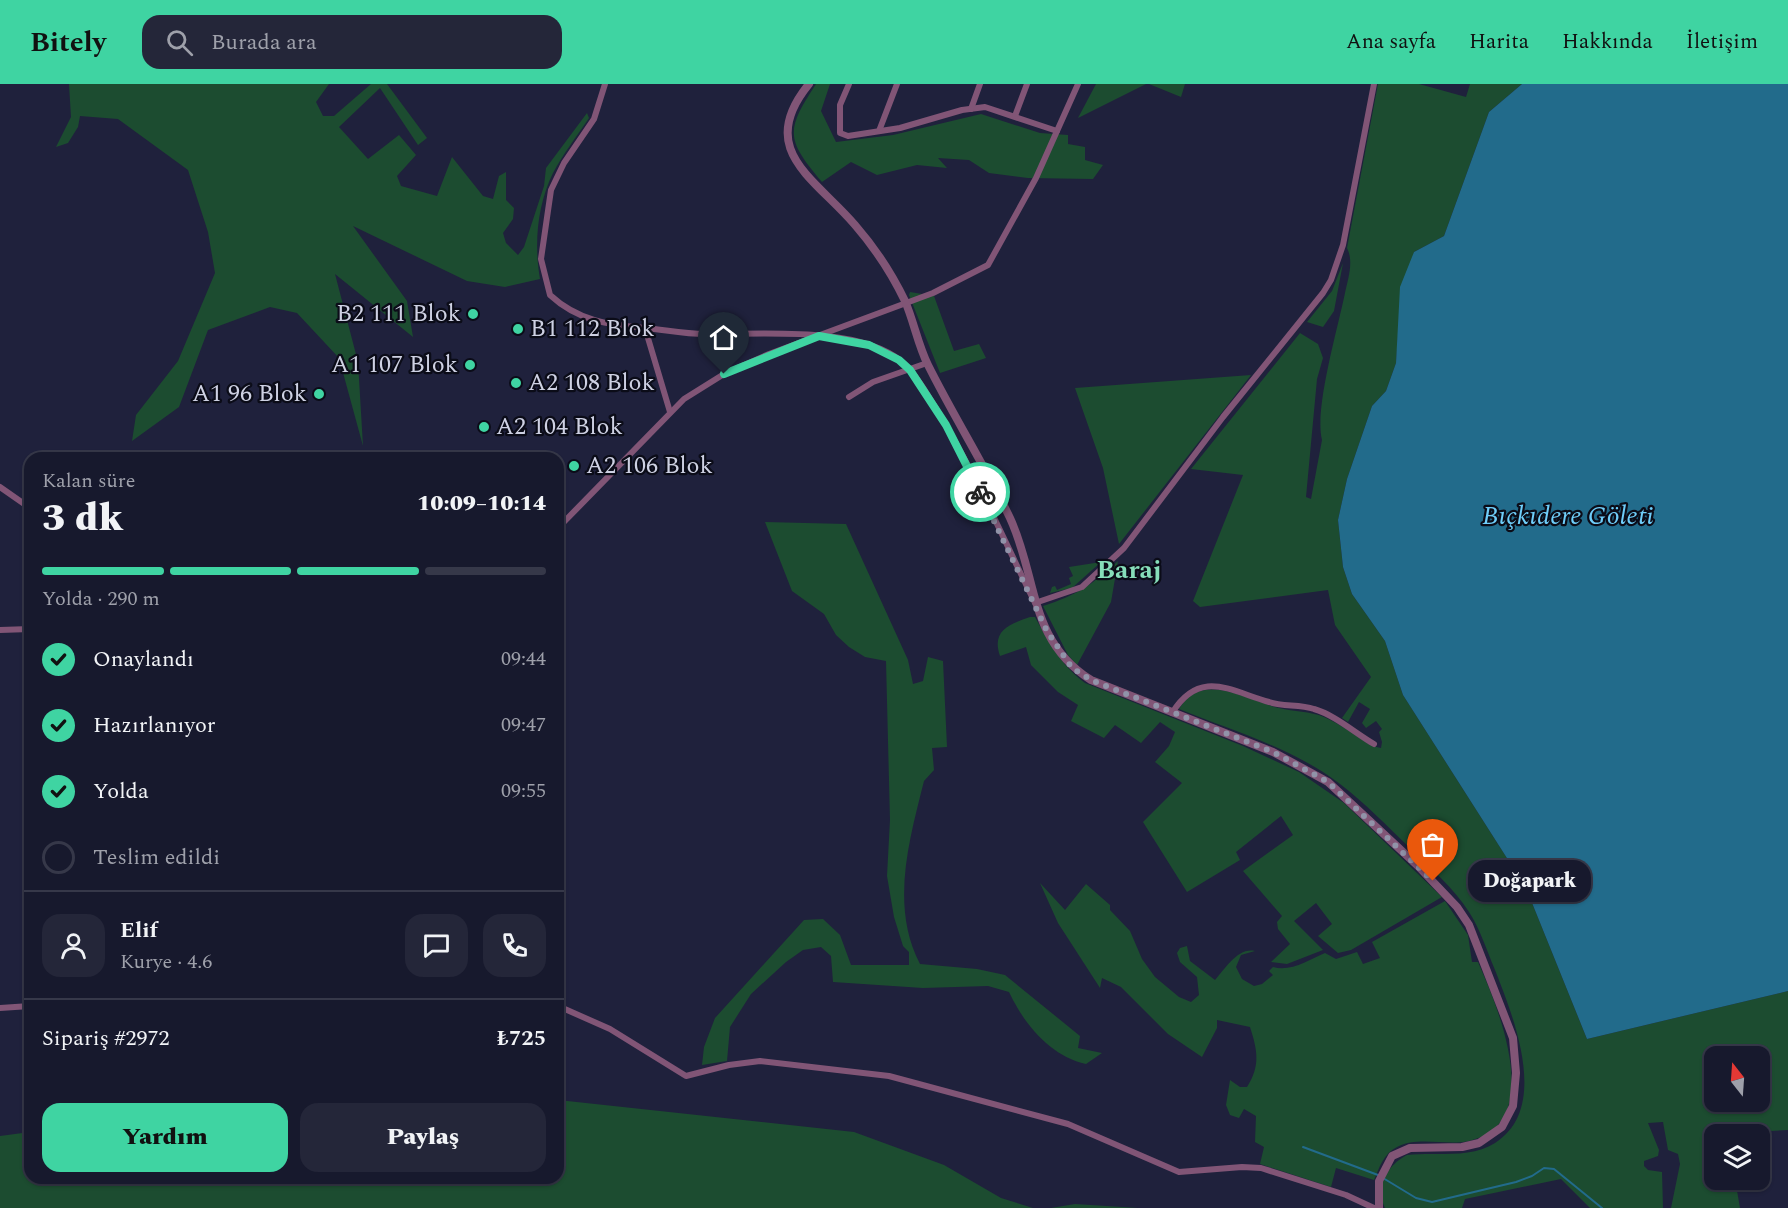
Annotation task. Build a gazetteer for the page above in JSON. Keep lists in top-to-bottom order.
{
  "districts": ["Baraj"],
  "water": ["Bıçkıdere Göleti"],
  "places": [
    "B2 111 Blok",
    "B1 112 Blok",
    "A1 107 Blok",
    "A2 108 Blok",
    "A1 96 Blok",
    "A2 104 Blok",
    "A2 106 Blok",
    "Doğapark"
  ],
  "north": "top",
  "page": {
    "header": "Bitely",
    "search": "Burada ara",
    "nav": [
      "Ana sayfa",
      "Harita",
      "Hakkında",
      "İletişim"
    ],
    "heading": ["3 dk", "Kalan süre", "10:09–10:14"],
    "panel": [
      "Elif",
      "Kurye · 4.6",
      "Sipariş #2972",
      "₺725"
    ],
    "bar": "Yolda · 290 m",
    "list": [
      ["Onaylandı", "09:44"],
      ["Hazırlanıyor", "09:47"],
      ["Yolda", "09:55"],
      "Teslim edildi"
    ],
    "bubble": "Doğapark",
    "buttons": ["Yardım", "Paylaş"]
  }
}
